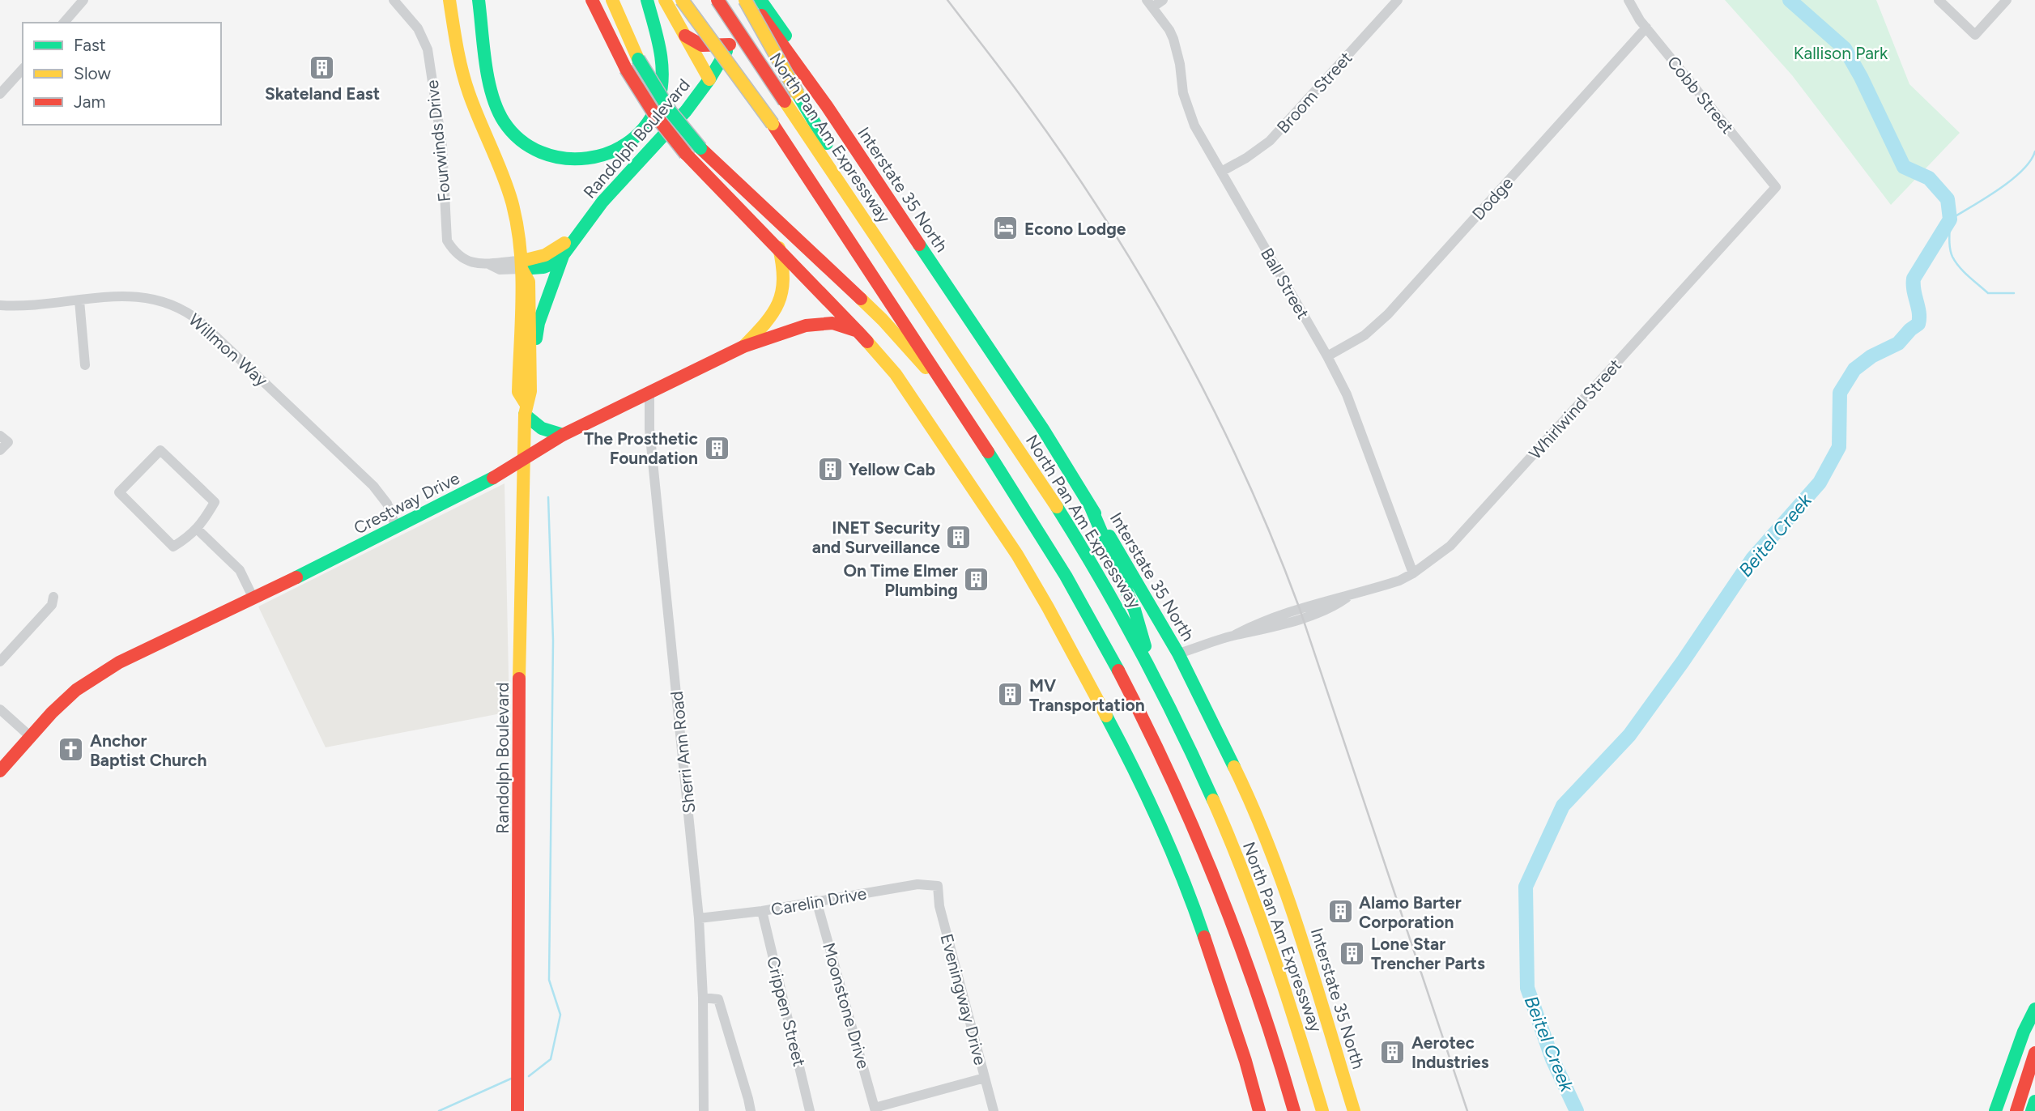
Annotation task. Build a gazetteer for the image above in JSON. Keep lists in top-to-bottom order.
{
  "streets": {
    "main road": [
      "North Pan Am Expressway",
      "Randolph Boulevard",
      "Interstate 35 North",
      "Crestway Drive"
    ],
    "street": [
      "Broom Street",
      "Cobb Street",
      "Fourwinds Drive",
      "Dodge",
      "Ball Street",
      "Willmon Way",
      "Whirlwind Street",
      "Sherri Ann Road",
      "Carelin Drive",
      "Eveningway Drive",
      "Moonstone Drive",
      "Crippen Street"
    ]
  },
  "crossings": [
    ["Broom Street", "Ball Street"],
    ["Cobb Street", "Dodge"],
    ["Cobb Street", "Whirlwind Street"],
    ["Randolph Boulevard", "Fourwinds Drive"],
    ["Randolph Boulevard", "Interstate 35 North"],
    ["Randolph Boulevard", "Crestway Drive"],
    ["Interstate 35 North", "Whirlwind Street"],
    ["Dodge", "Ball Street"],
    ["Ball Street", "Whirlwind Street"],
    ["Willmon Way", "Crestway Drive"],
    ["Crestway Drive", "Sherri Ann Road"],
    ["Sherri Ann Road", "Carelin Drive"],
    ["Carelin Drive", "Eveningway Drive"],
    ["Carelin Drive", "Moonstone Drive"],
    ["Carelin Drive", "Crippen Street"]
  ],
  "water": ["Beitel Creek"],
  "parks": ["Kallison Park"],
  "places": {
    "building": [
      "Skateland East",
      "The Prosthetic Foundation",
      "Yellow Cab",
      "INET Security and Surveillance",
      "On Time Elmer Plumbing",
      "MV Transportation",
      "Alamo Barter Corporation",
      "Lone Star Trencher Parts",
      "Aerotec Industries"
    ],
    "hotel": ["Econo Lodge"],
    "church": ["Anchor Baptist Church"]
  },
  "legend": ["Fast", "Slow", "Jam"]
}
